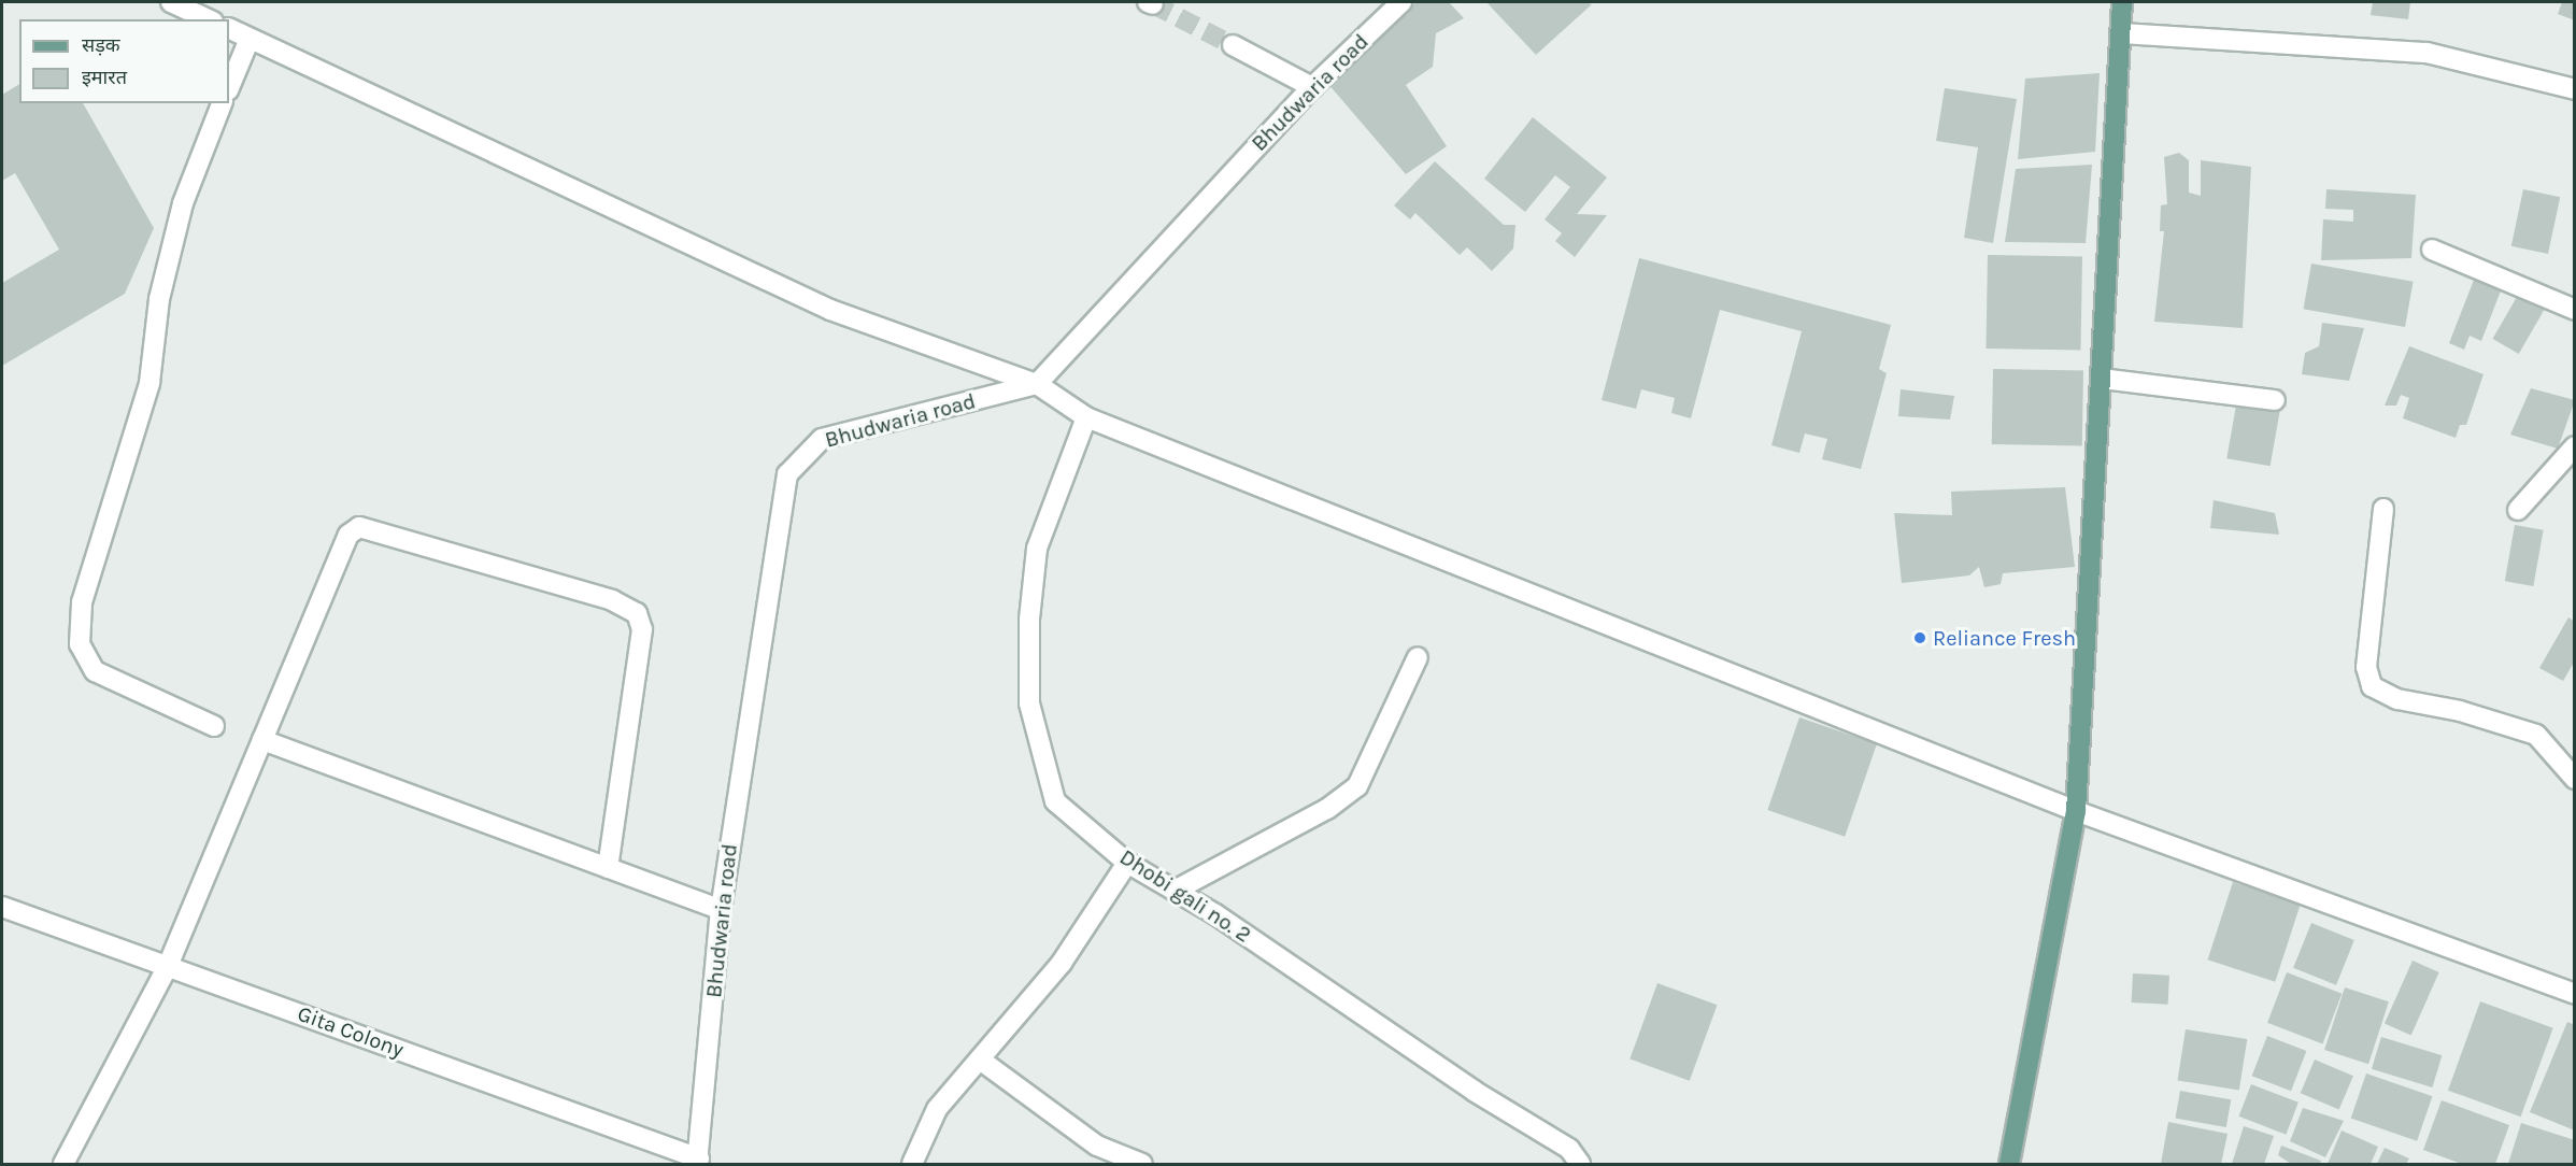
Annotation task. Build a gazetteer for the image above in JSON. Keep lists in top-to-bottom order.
{
  "streets": {
    "street": ["Bhudwaria road", "Dhobi gali no. 2", "Gita Colony"]
  },
  "crossings": [
    ["Bhudwaria road", "Gita Colony"]
  ],
  "places": ["Reliance Fresh"],
  "legend": ["सड़क", "इमारत"]
}
